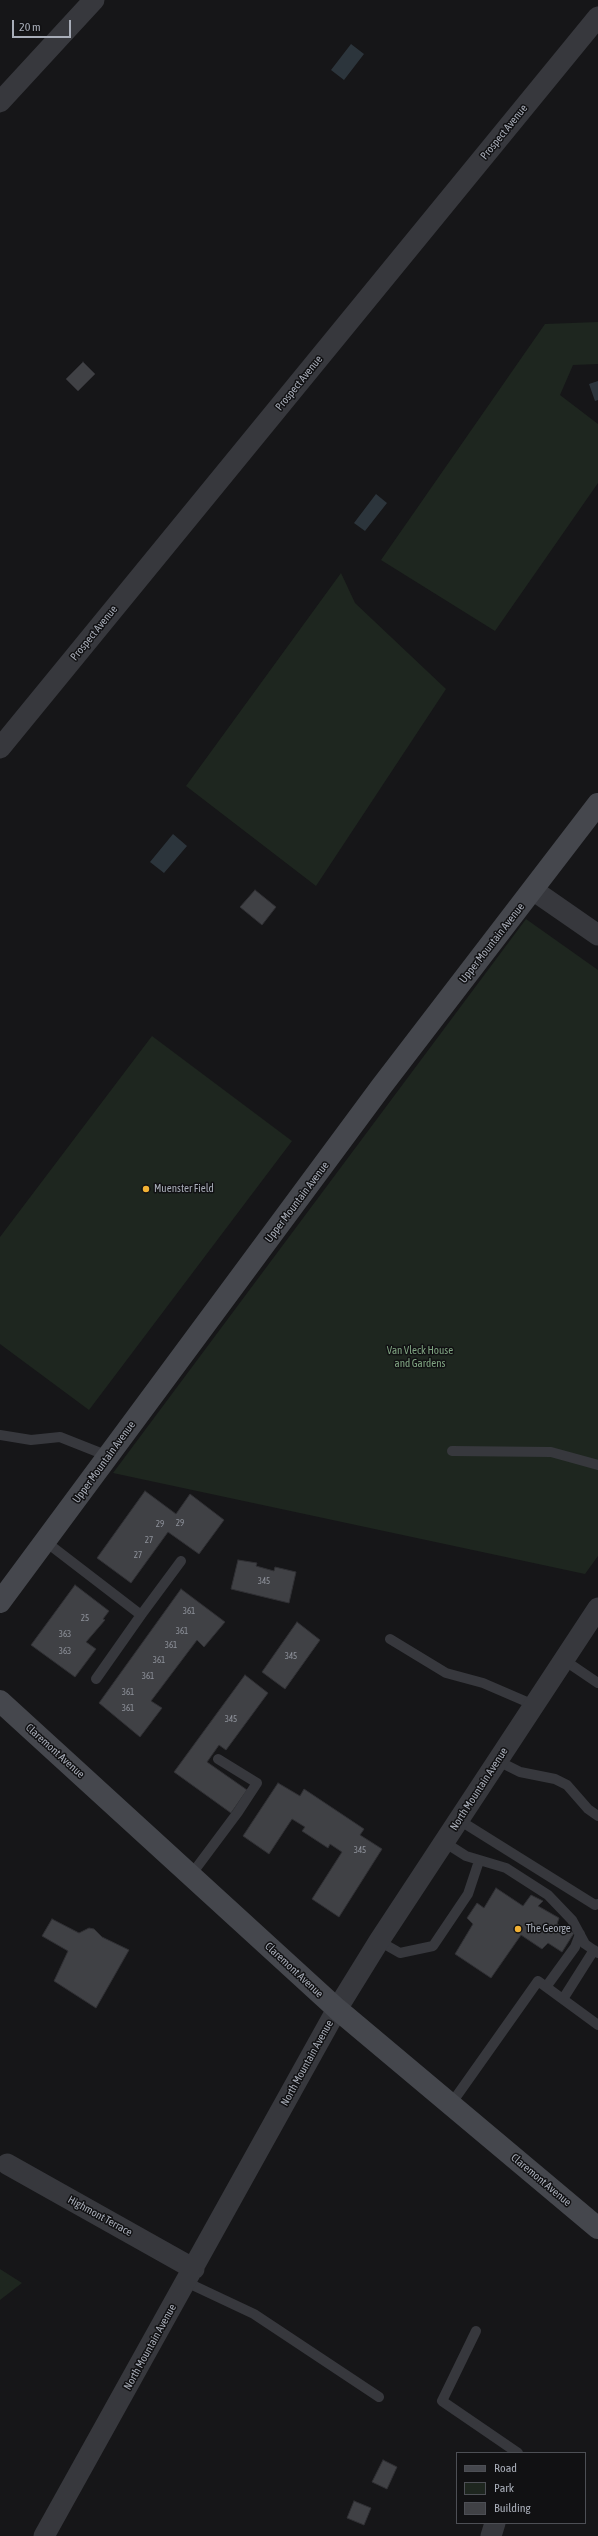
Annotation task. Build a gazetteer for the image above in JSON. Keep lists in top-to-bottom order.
{
  "streets": {
    "street": [
      "Prospect Avenue",
      "Upper Mountain Avenue",
      "Claremont Avenue",
      "North Mountain Avenue",
      "Highmont Terrace"
    ]
  },
  "crossings": [
    ["Claremont Avenue", "North Mountain Avenue"],
    ["North Mountain Avenue", "Highmont Terrace"]
  ],
  "parks": ["Van Vleck House and Gardens"],
  "places": ["Muenster Field", "The George"],
  "house_numbers": [
    "29",
    "29",
    "27",
    "27",
    "345",
    "361",
    "25",
    "361",
    "363",
    "361",
    "363",
    "345",
    "361",
    "361",
    "361",
    "361",
    "345",
    "345"
  ],
  "legend": ["Road", "Park", "Building"],
  "scale_bar": "20 m"
}
